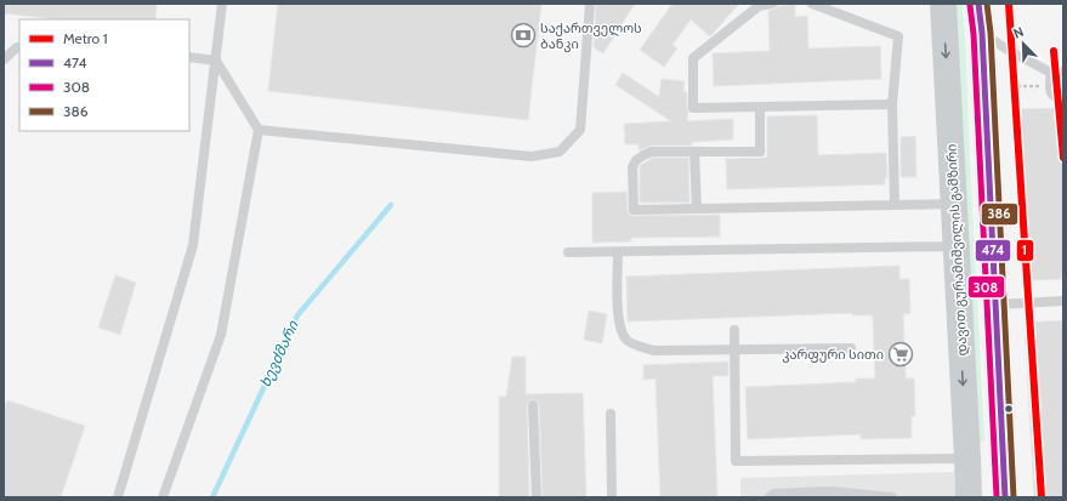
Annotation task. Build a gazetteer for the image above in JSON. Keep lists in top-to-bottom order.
{
  "streets": {
    "main road": ["დავით გურამიშვილის გამზირი"]
  },
  "water": ["ხევძმარი"],
  "places": {
    "bank": ["საქართველოს ბანკი"],
    "supermarket": ["კარფური სითი"]
  },
  "lines": [
    "metro line 1",
    "transit line 474",
    "transit line 386",
    "transit line 308"
  ],
  "legend": [
    "Metro 1",
    "474",
    "308",
    "386"
  ],
  "north": "top left"
}
